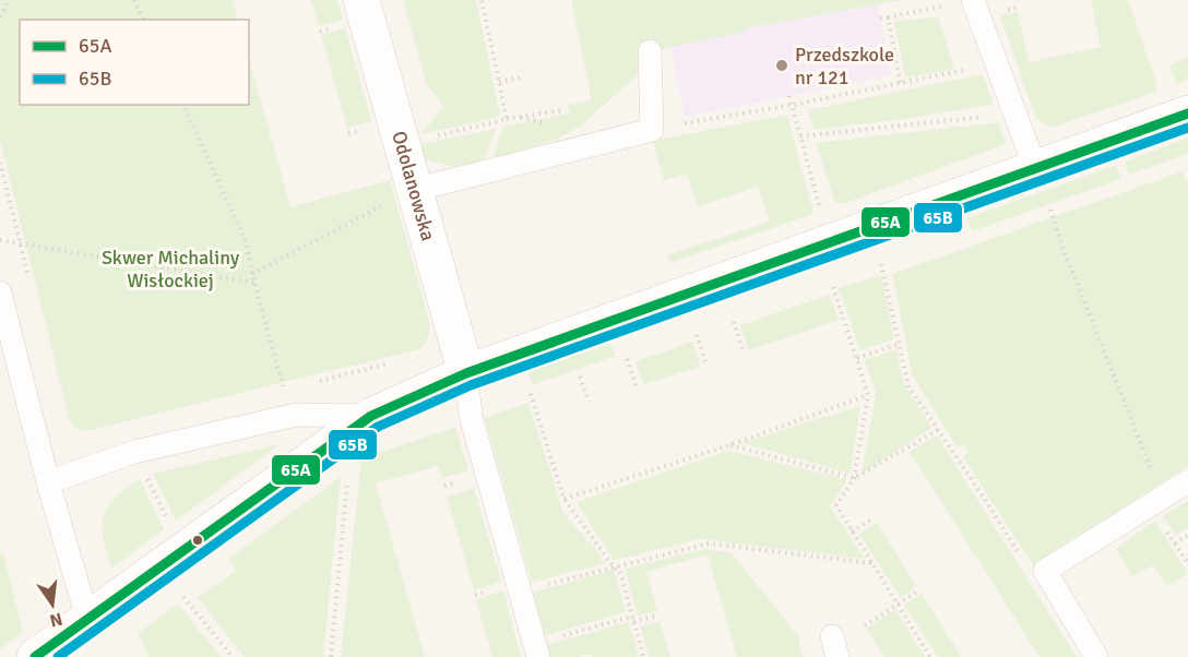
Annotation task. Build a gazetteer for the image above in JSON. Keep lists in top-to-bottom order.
{
  "streets": {
    "street": ["Odolanowska"]
  },
  "parks": ["Skwer Michaliny Wisłockiej"],
  "places": ["Przedszkole nr 121"],
  "lines": ["transit line 65A", "transit line 65B"],
  "legend": ["65A", "65B"],
  "north": "bottom"
}
